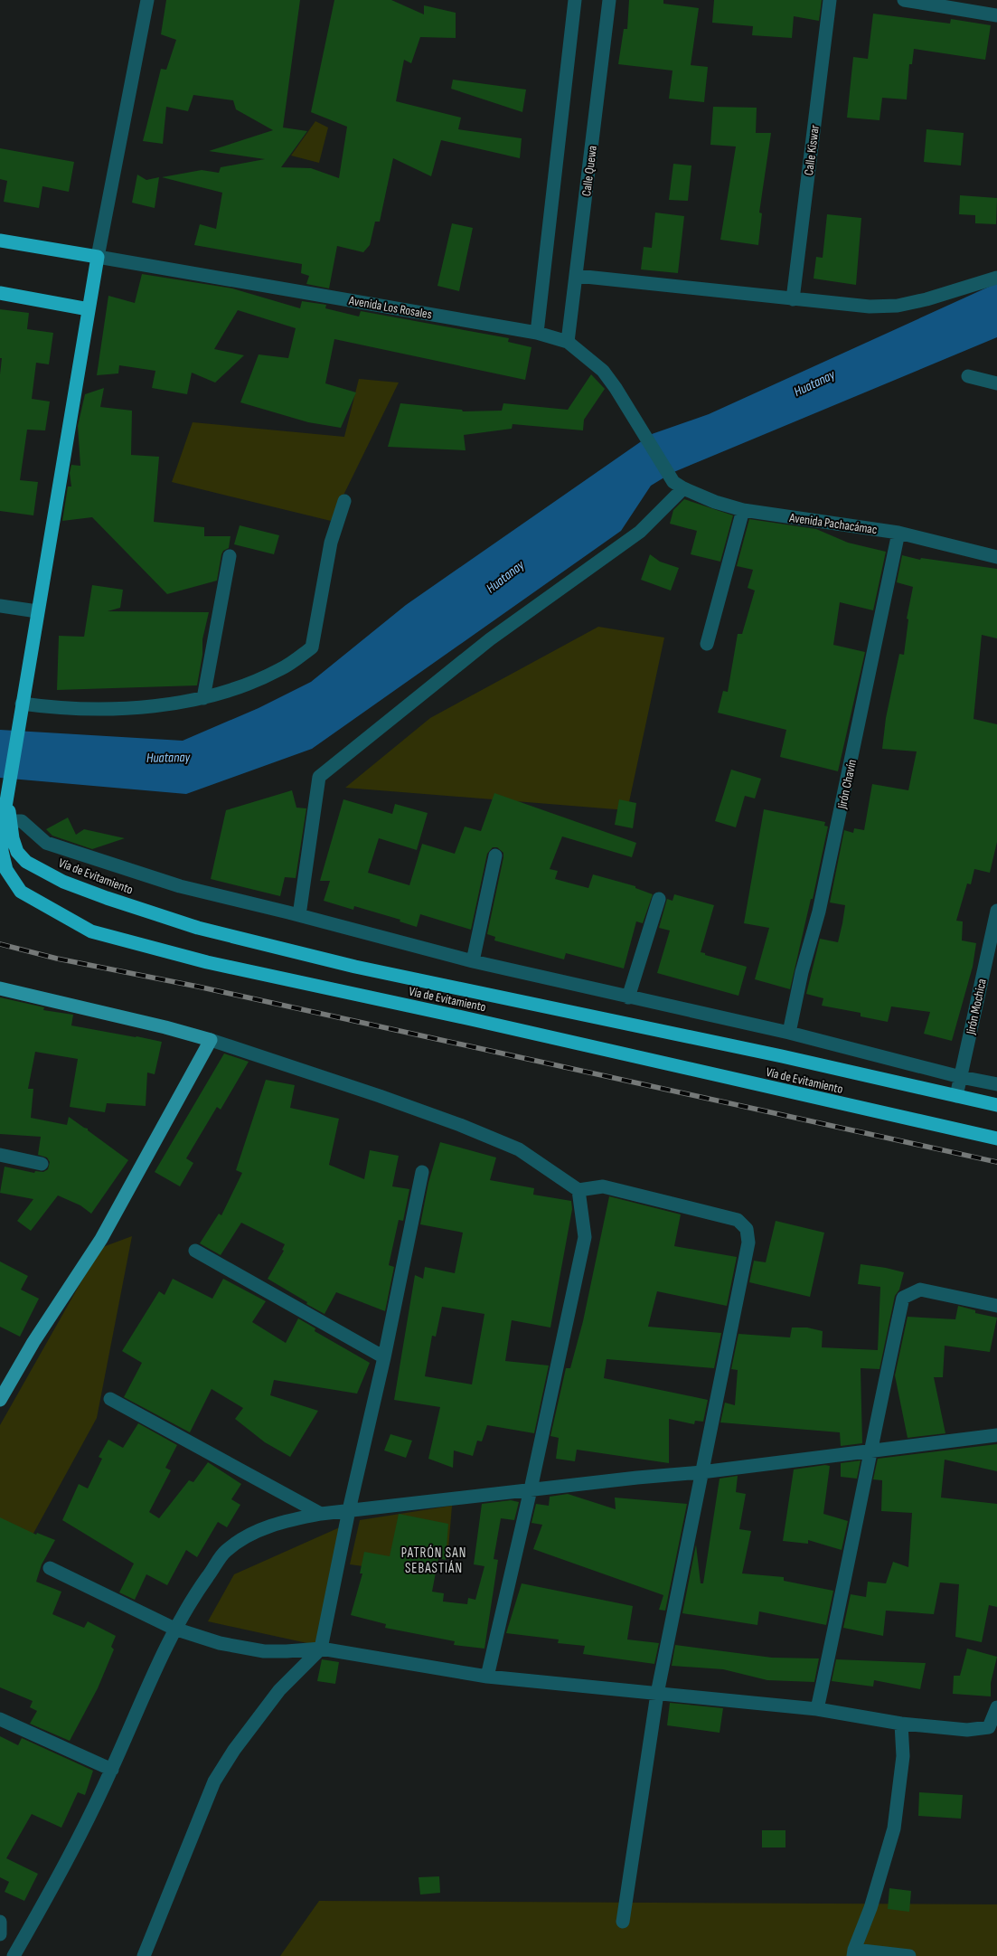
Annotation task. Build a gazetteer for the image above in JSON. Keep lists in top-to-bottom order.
{
  "streets": {
    "highway": ["Vía de Evitamiento"],
    "street": [
      "Calle Kiswar",
      "Calle Quewa",
      "Avenida Los Rosales",
      "Avenida Pachacámac",
      "Jirón Chavín",
      "Jirón Mochica"
    ]
  },
  "crossings": [
    ["Calle Quewa", "Avenida Los Rosales"],
    ["Avenida Los Rosales", "Avenida Pachacámac"],
    ["Avenida Pachacámac", "Jirón Chavín"],
    ["Vía de Evitamiento", "Jirón Mochica"]
  ],
  "districts": ["PATRÓN SAN SEBASTIÁN"],
  "water": ["Huatanay"]
}
